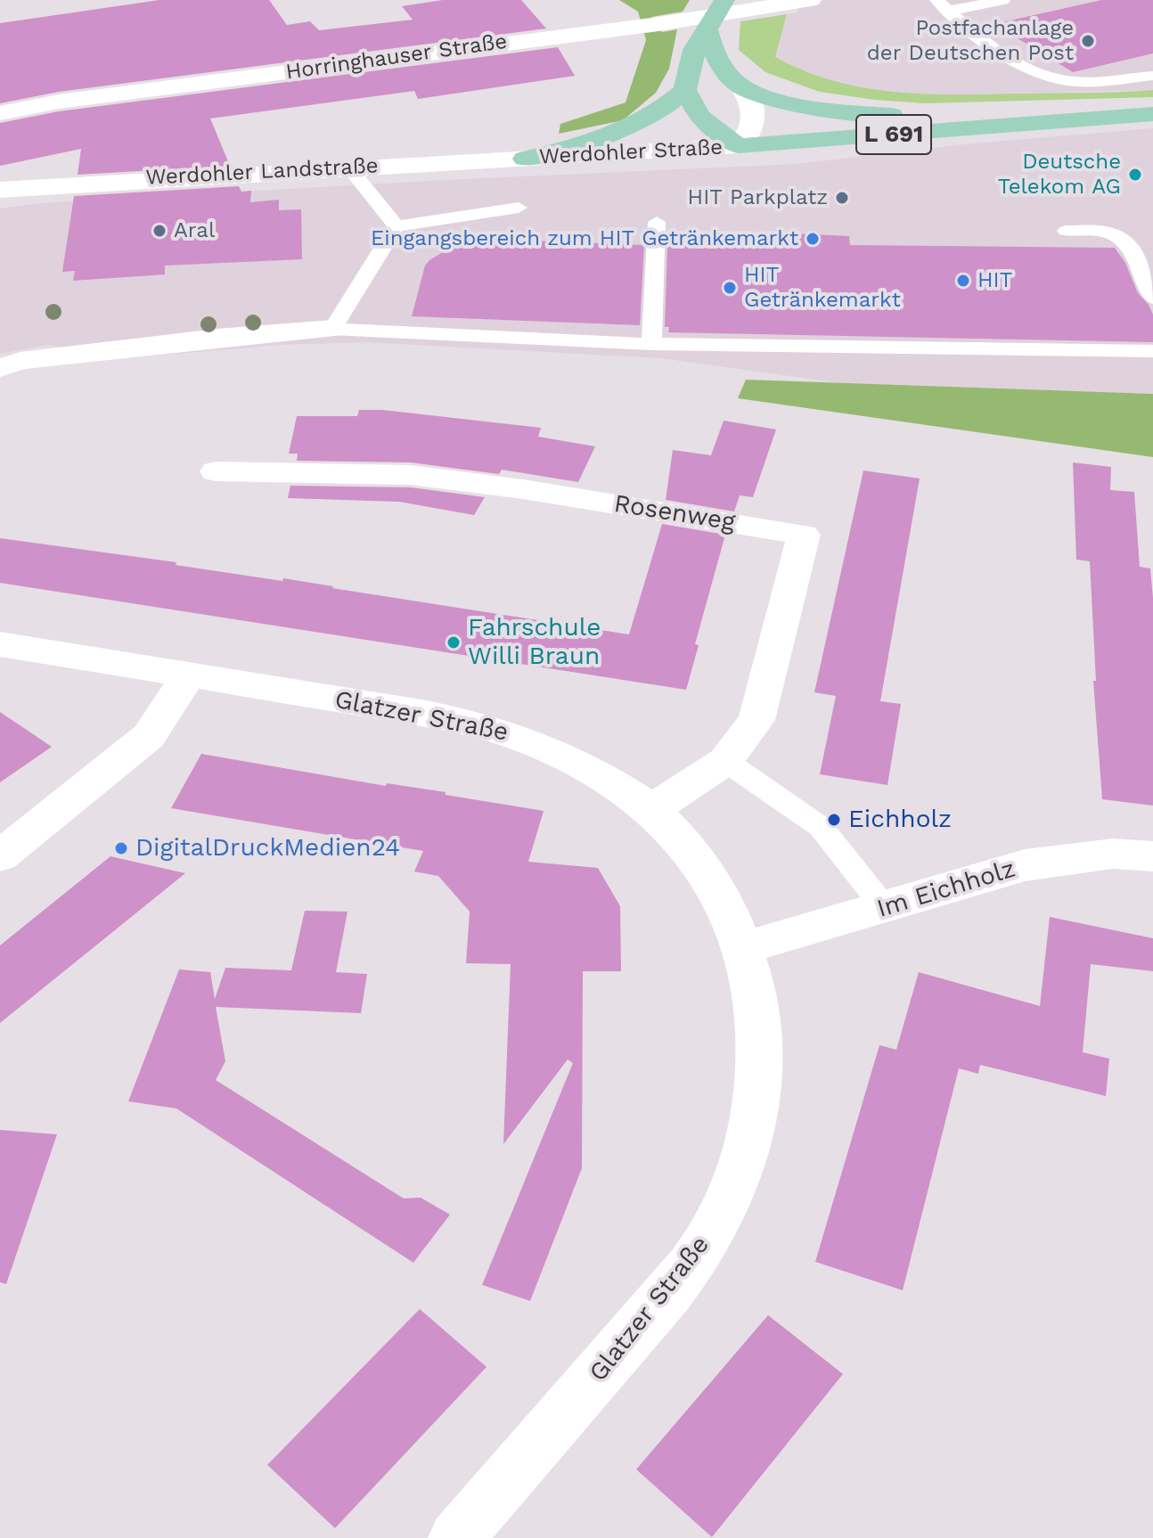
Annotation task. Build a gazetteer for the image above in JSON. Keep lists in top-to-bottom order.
{
  "streets": {
    "main road": ["L 691"],
    "street": [
      "Horringhauser Straße",
      "Werdohler Straße",
      "Werdohler Landstraße",
      "Rosenweg",
      "Glatzer Straße",
      "Im Eichholz"
    ]
  },
  "crossings": [
    ["L 691", "Werdohler Straße"],
    ["L 691", "Werdohler Landstraße"],
    ["Werdohler Straße", "Werdohler Landstraße"],
    ["Rosenweg", "Glatzer Straße"],
    ["Glatzer Straße", "Im Eichholz"]
  ],
  "places": [
    "Postfachanlage der Deutschen Post",
    "Deutsche Telekom AG",
    "HIT Parkplatz",
    "Aral",
    "Eingangsbereich zum HIT Getränkemarkt",
    "HIT",
    "HIT Getränkemarkt",
    "Fahrschule Willi Braun",
    "Eichholz",
    "DigitalDruckMedien24"
  ]
}
